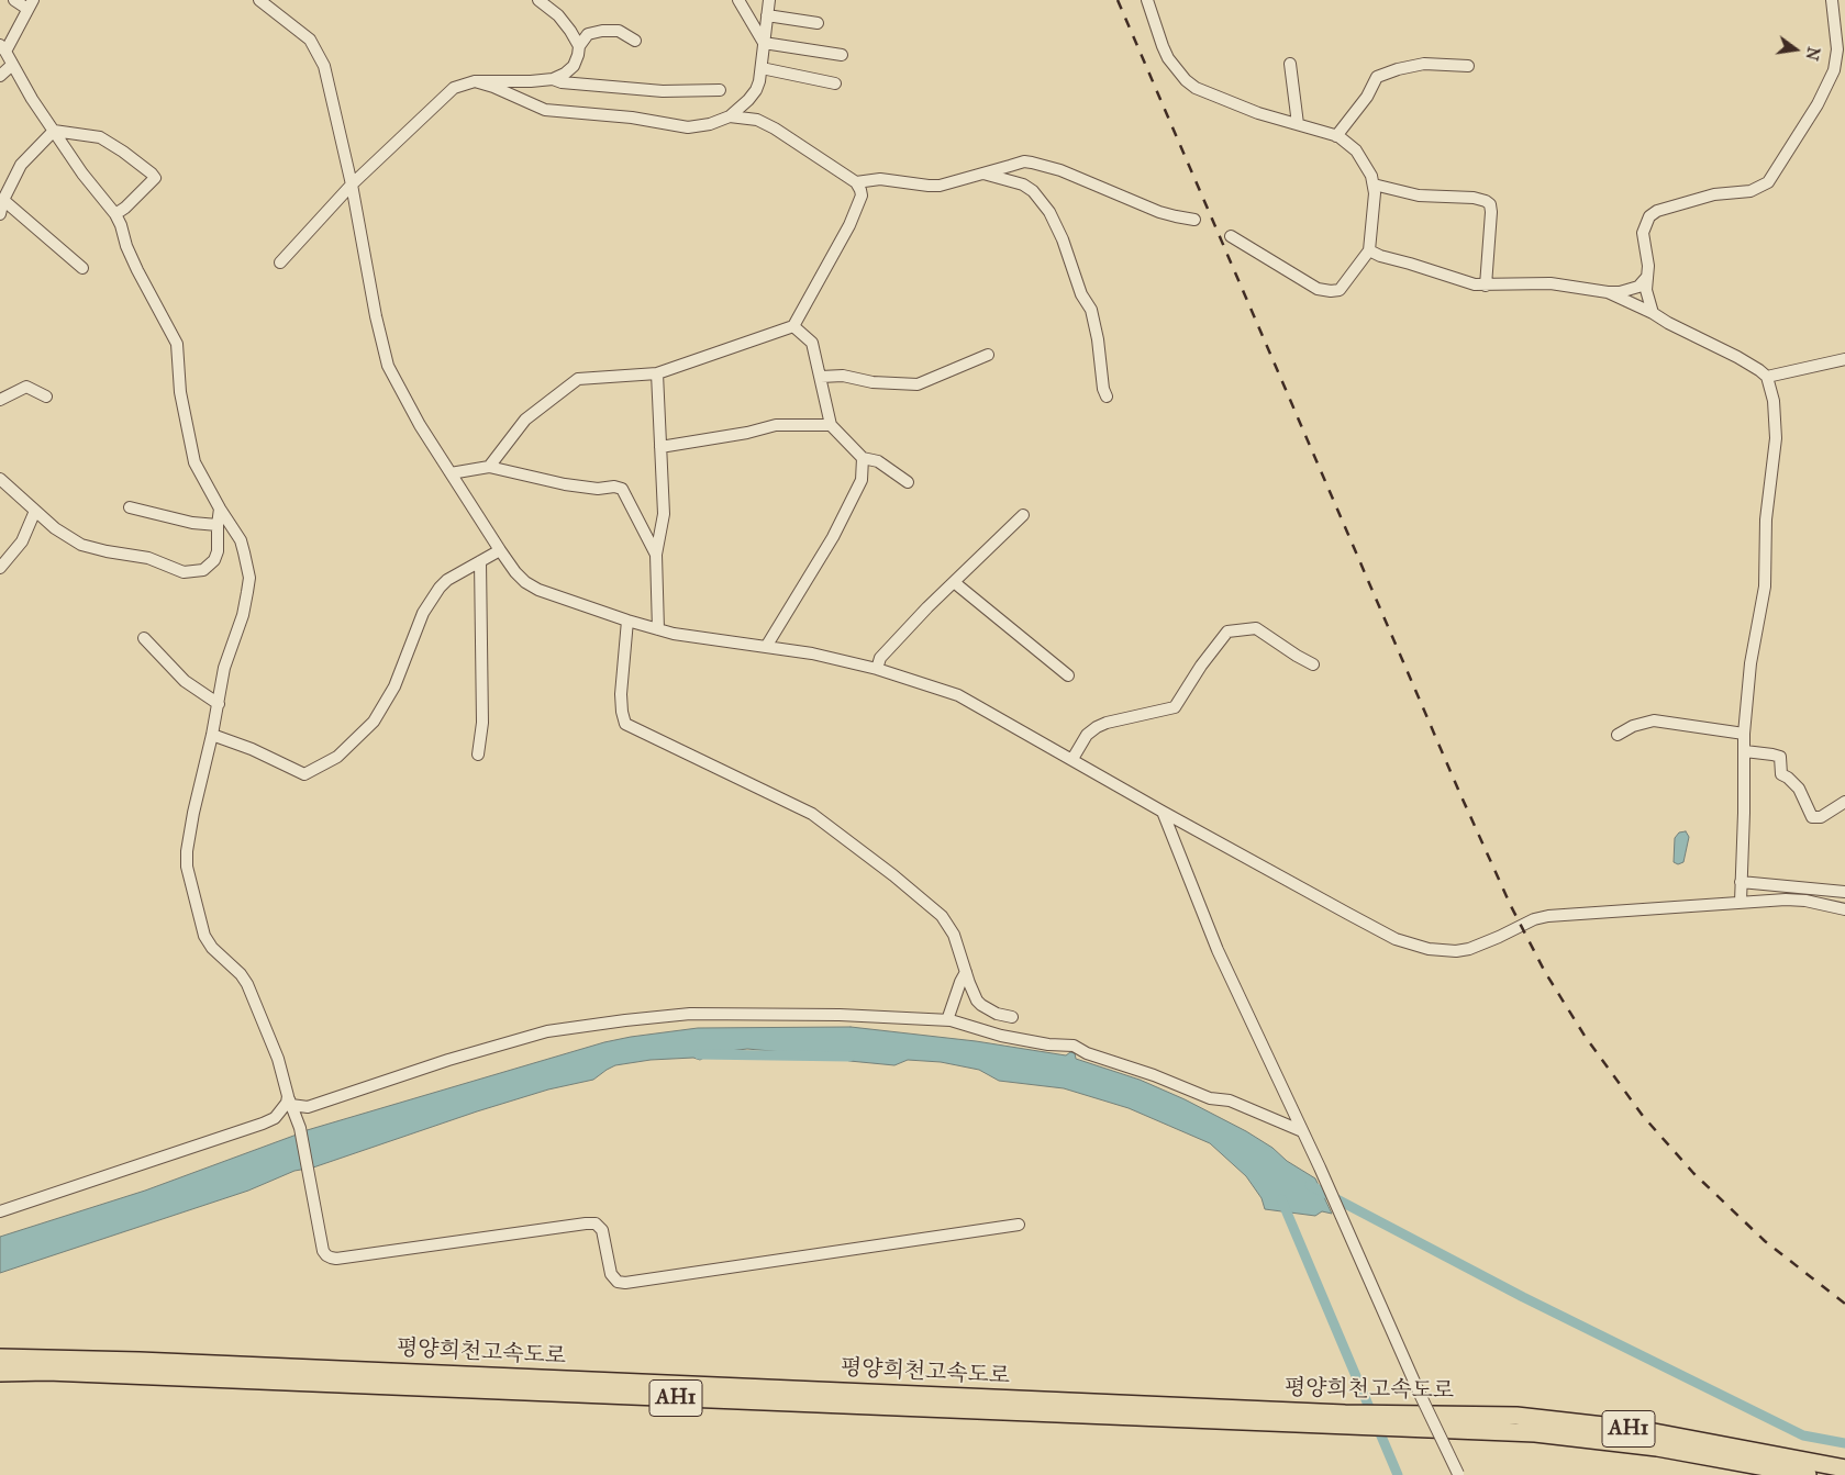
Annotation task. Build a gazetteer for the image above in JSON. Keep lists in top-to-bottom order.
{
  "streets": {
    "highway": ["평양희천고속도로", "AH1"]
  },
  "north": "right"
}
